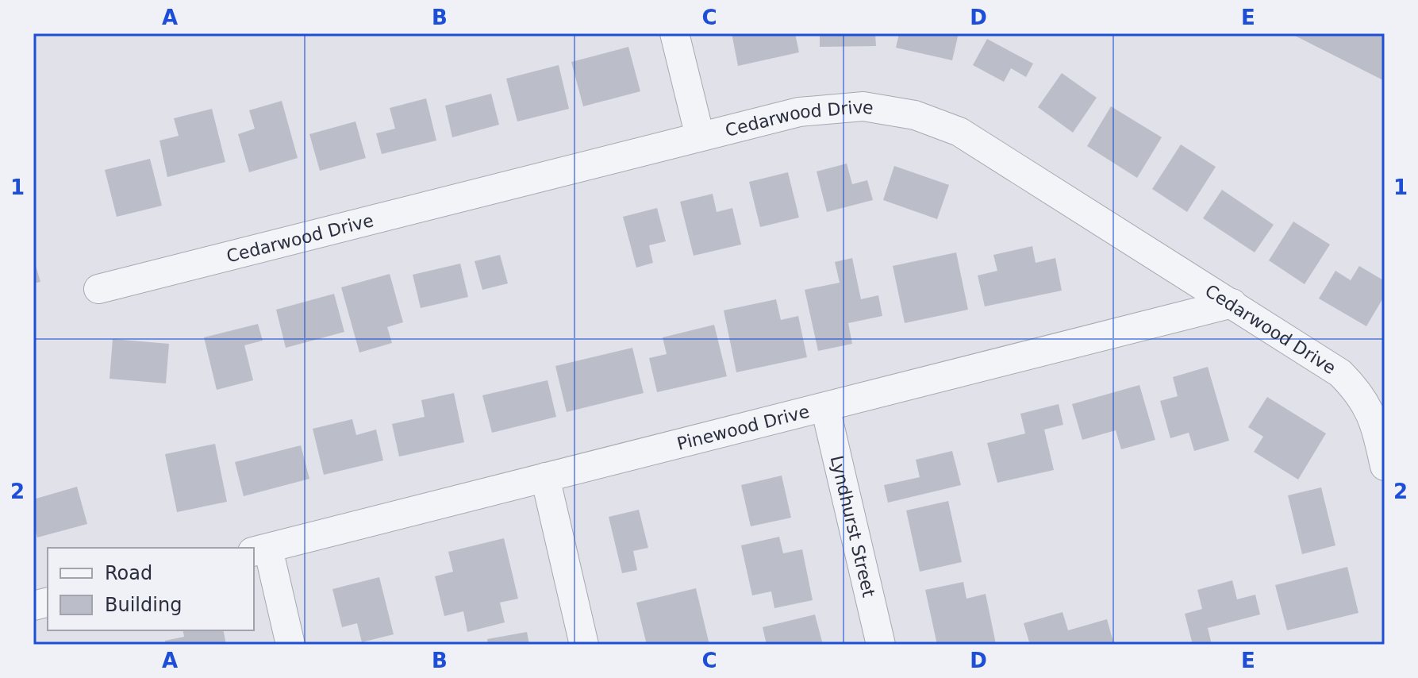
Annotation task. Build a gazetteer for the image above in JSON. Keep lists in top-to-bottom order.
{
  "streets": {
    "street": ["Cedarwood Drive", "Pinewood Drive", "Lyndhurst Street"]
  },
  "crossings": [
    ["Cedarwood Drive", "Pinewood Drive"],
    ["Pinewood Drive", "Lyndhurst Street"]
  ],
  "legend": ["Road", "Building"],
  "grid": {
    "columns": [
      "A",
      "B",
      "C",
      "D",
      "E"
    ],
    "rows": ["1", "2"]
  }
}
